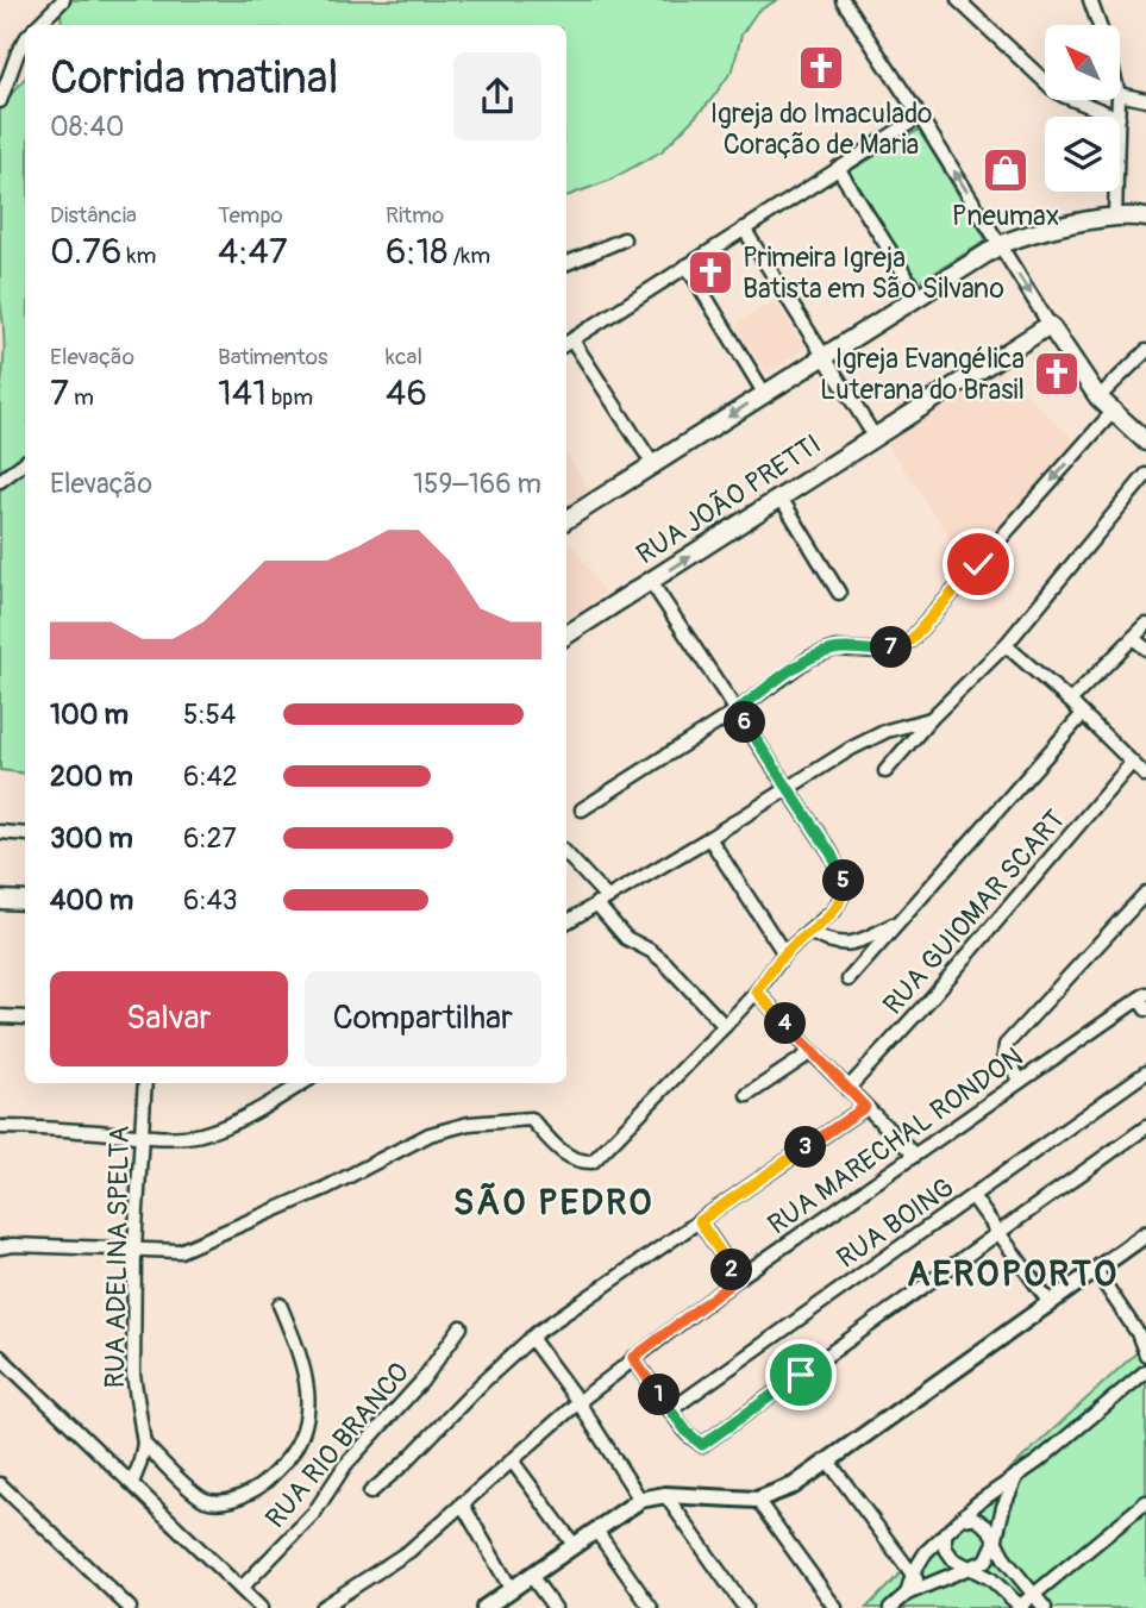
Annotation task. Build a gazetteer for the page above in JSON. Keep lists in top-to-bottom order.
{
  "streets": {
    "main road": ["RUA JOÃO PRETTI"],
    "street": [
      "RUA GUIOMAR SCART",
      "RUA MARECHAL RONDON",
      "RUA BOING",
      "RUA ADELINA SPELTA",
      "RUA RIO BRANCO"
    ]
  },
  "districts": ["SÃO PEDRO", "AEROPORTO"],
  "places": {
    "church": ["Igreja do Imaculado Coração de Maria", "Primeira Igreja Batista em São Silvano", "Igreja Evangélica Luterana do Brasil"],
    "shop": ["Pneumax"]
  },
  "north": "top left",
  "page": {
    "heading": ["Corrida matinal", "08:40"],
    "stats": [
      ["Distância", "0.76 km"],
      ["Tempo", "4:47"],
      ["Ritmo", "6:18 /km"],
      ["Elevação", "7 m"],
      ["Batimentos", "141 bpm"],
      ["kcal", "46"]
    ],
    "chart": ["Elevação", "159–166 m"],
    "pins": [
      "7",
      "6",
      "5",
      "4",
      "3",
      "2",
      "1"
    ],
    "list": [
      {
        "name": "100 m",
        "note": "5:54"
      },
      {
        "name": "200 m",
        "note": "6:42"
      },
      {
        "name": "300 m",
        "note": "6:27"
      },
      {
        "name": "400 m",
        "note": "6:43"
      }
    ],
    "buttons": ["Salvar", "Compartilhar"]
  }
}
